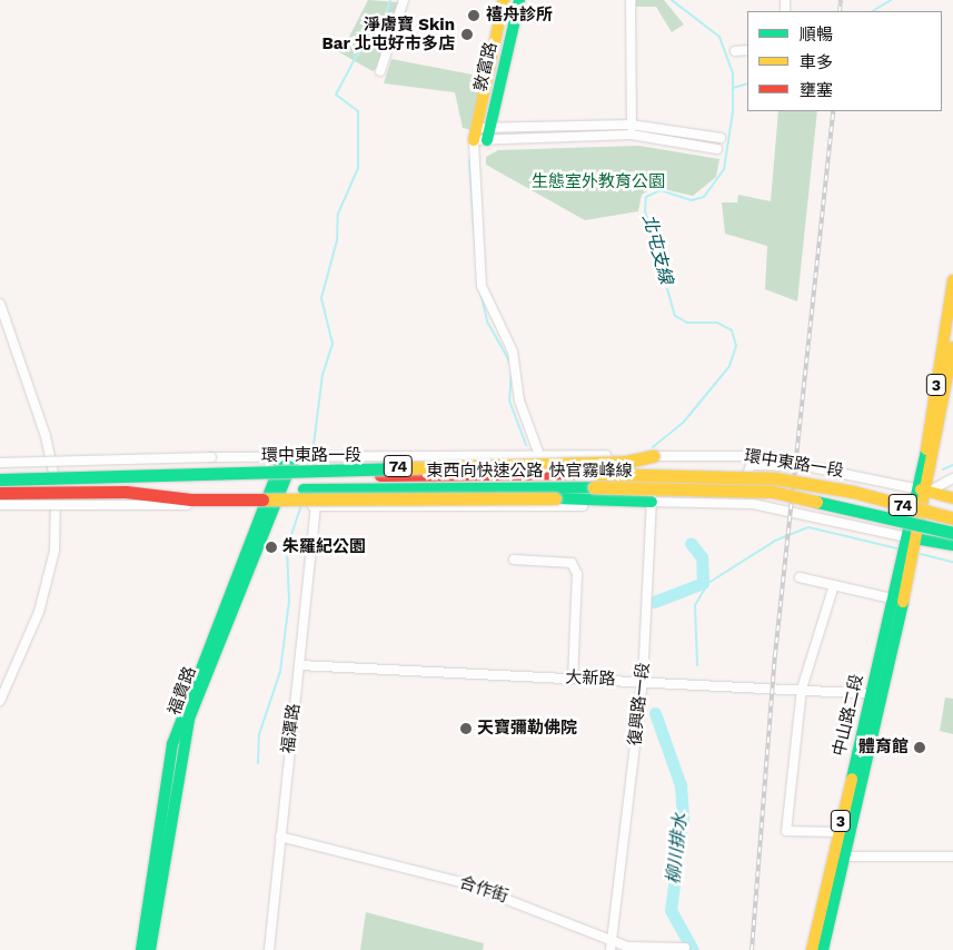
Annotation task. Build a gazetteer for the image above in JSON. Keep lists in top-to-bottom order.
{
  "streets": {
    "main road": [
      "敦富路",
      "3",
      "74",
      "東西向快速公路 快官霧峰線",
      "福貴路",
      "中山路二段"
    ],
    "street": [
      "環中東路一段",
      "大新路",
      "復興路一段",
      "福潭路",
      "合作街"
    ]
  },
  "crossings": [
    ["3", "環中東路一段"],
    ["3", "中山路二段"],
    ["環中東路一段", "74"],
    ["環中東路一段", "福貴路"],
    ["環中東路一段", "復興路一段"],
    ["環中東路一段", "中山路二段"],
    ["74", "東西向快速公路 快官霧峰線"],
    ["74", "復興路一段"],
    ["大新路", "復興路一段"],
    ["大新路", "中山路二段"],
    ["大新路", "福潭路"],
    ["復興路一段", "合作街"],
    ["福潭路", "合作街"]
  ],
  "water": ["北屯支線", "柳川排水"],
  "parks": ["生態室外教育公園"],
  "places": [
    "禧舟診所",
    "淨膚寶 Skin Bar 北屯好市多店",
    "朱羅紀公園",
    "天寶彌勒佛院",
    "體育館"
  ],
  "legend": ["順暢", "車多", "壅塞"]
}
